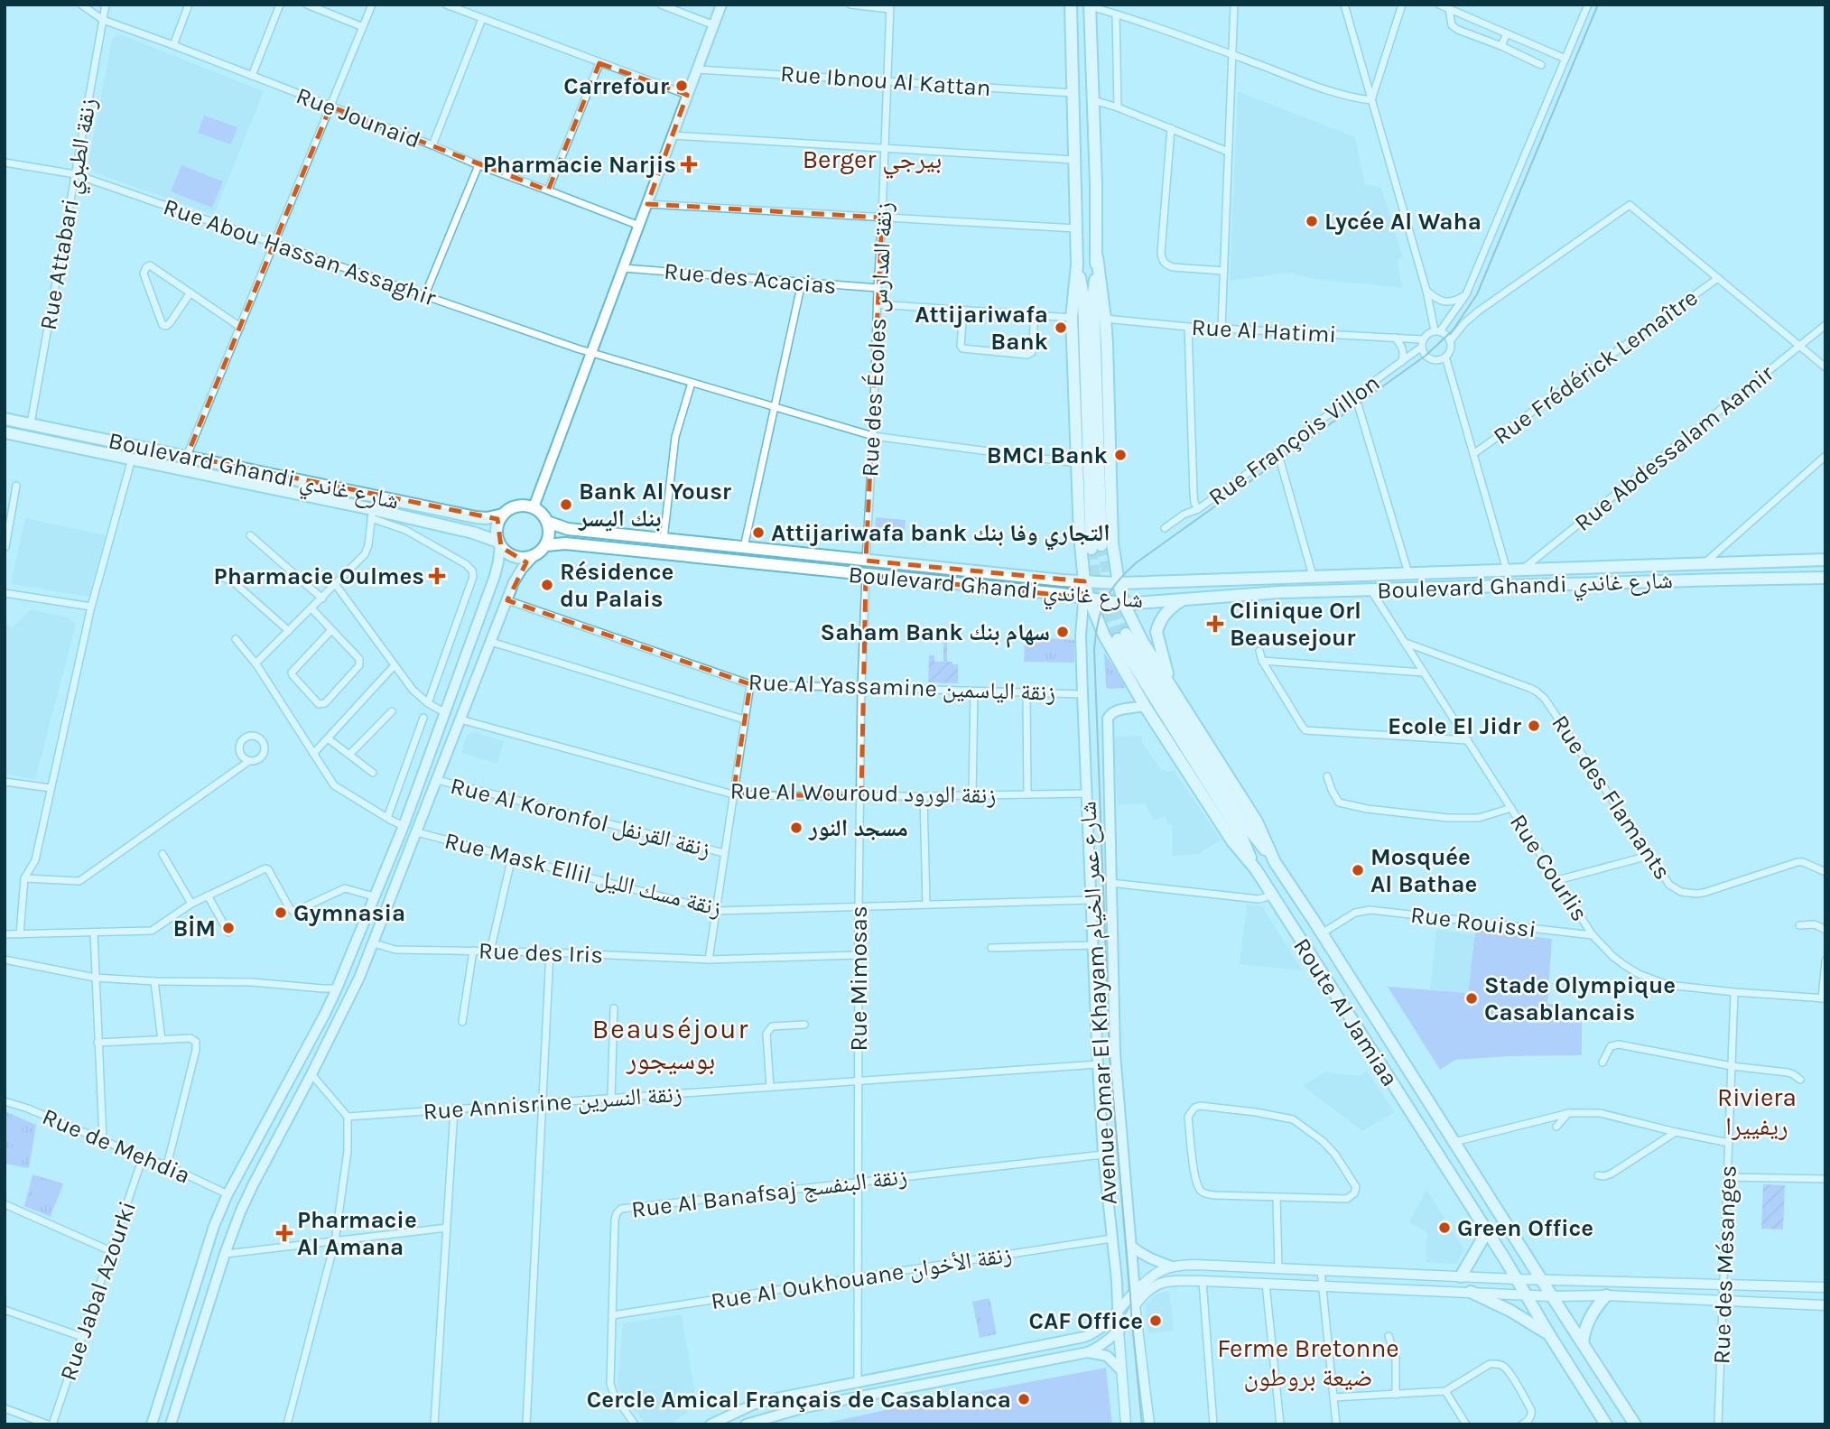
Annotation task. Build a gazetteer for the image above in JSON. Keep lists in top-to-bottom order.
{
  "streets": {
    "main road": ["Boulevard Ghandi شارع غاندي", "Avenue Omar El Khayam شارع عمر الخيام", "Route Al Jamiaa"],
    "street": [
      "Rue Ibnou Al Kattan",
      "Rue Jounaid",
      "Rue Attabari زنقة الطبري",
      "Rue Abou Hassan Assaghir",
      "Rue des Acacias",
      "Rue Al Hatimi",
      "Rue des Écoles زنقة المدارس",
      "Rue Frédérick Lemaître",
      "Rue François Villon",
      "Rue Abdessalam Aamir",
      "Rue Al Yassamine زنقة الياسمين",
      "Rue Al Wouroud زنقة الورود",
      "Rue des Flamants",
      "Rue Al Koronfol زنقة القرنفل",
      "Rue Courlis",
      "Rue Mask Ellil زنقة مسك الليل",
      "Rue Rouissi",
      "Rue des Iris",
      "Rue Mimosas",
      "Rue Annisrine زنقة النسرين",
      "Rue de Mehdia",
      "Rue Al Banafsaj زنقة البنفسج",
      "Rue des Mésanges",
      "Rue Al Oukhouane زنقة الأخوان",
      "Rue Jabal Azourki"
    ]
  },
  "crossings": [
    ["Rue Ibnou Al Kattan", "Rue des Écoles زنقة المدارس"],
    ["Rue Jounaid", "Rue Attabari زنقة الطبري"],
    ["Rue Attabari زنقة الطبري", "Rue Abou Hassan Assaghir"],
    ["Rue Attabari زنقة الطبري", "Boulevard Ghandi شارع غاندي"],
    ["Rue Abou Hassan Assaghir", "Rue des Écoles زنقة المدارس"],
    ["Rue Abou Hassan Assaghir", "Route Al Jamiaa"],
    ["Rue des Acacias", "Rue des Écoles زنقة المدارس"],
    ["Rue Al Hatimi", "Rue François Villon"],
    ["Rue Al Hatimi", "Route Al Jamiaa"],
    ["Rue des Écoles زنقة المدارس", "Boulevard Ghandi شارع غاندي"],
    ["Rue Abdessalam Aamir", "Boulevard Ghandi شارع غاندي"],
    ["Boulevard Ghandi شارع غاندي", "Rue Courlis"],
    ["Boulevard Ghandi شارع غاندي", "Rue Mimosas"],
    ["Boulevard Ghandi شارع غاندي", "Avenue Omar El Khayam شارع عمر الخيام"],
    ["Boulevard Ghandi شارع غاندي", "Route Al Jamiaa"],
    ["Rue Al Yassamine زنقة الياسمين", "Rue Mimosas"],
    ["Rue Al Yassamine زنقة الياسمين", "Avenue Omar El Khayam شارع عمر الخيام"],
    ["Rue Al Wouroud زنقة الورود", "Rue Mimosas"],
    ["Rue Al Wouroud زنقة الورود", "Avenue Omar El Khayam شارع عمر الخيام"],
    ["Rue des Flamants", "Rue Courlis"],
    ["Rue Courlis", "Rue Rouissi"],
    ["Rue Courlis", "Rue des Mésanges"],
    ["Rue Mask Ellil زنقة مسك الليل", "Rue Mimosas"],
    ["Rue Mask Ellil زنقة مسك الليل", "Avenue Omar El Khayam شارع عمر الخيام"],
    ["Rue Rouissi", "Route Al Jamiaa"],
    ["Rue des Iris", "Rue Mimosas"],
    ["Rue Mimosas", "Rue Annisrine زنقة النسرين"],
    ["Rue Mimosas", "Rue Al Banafsaj زنقة البنفسج"],
    ["Rue Mimosas", "Rue Al Oukhouane زنقة الأخوان"],
    ["Avenue Omar El Khayam شارع عمر الخيام", "Route Al Jamiaa"],
    ["Avenue Omar El Khayam شارع عمر الخيام", "Rue Annisrine زنقة النسرين"],
    ["Avenue Omar El Khayam شارع عمر الخيام", "Rue Al Banafsaj زنقة البنفسج"],
    ["Avenue Omar El Khayam شارع عمر الخيام", "Rue Al Oukhouane زنقة الأخوان"],
    ["Rue de Mehdia", "Rue Jabal Azourki"],
    ["Rue Al Banafsaj زنقة البنفسج", "Rue Al Oukhouane زنقة الأخوان"]
  ],
  "districts": [
    "Berger بيرجي",
    "Beauséjour بوسيجور",
    "Riviera ريفييرا",
    "Ferme Bretonne ضيعة بروطون"
  ],
  "places": {
    "other": [
      "Carrefour",
      "Lycée Al Waha",
      "Attijariwafa Bank",
      "BMCI Bank",
      "Bank Al Yousr بنك اليسر",
      "Attijariwafa bank التجاري وفا بنك",
      "Résidence du Palais",
      "Saham Bank سهام بنك",
      "Ecole El Jidr",
      "مسجد النور",
      "Mosquée Al Bathae",
      "Gymnasia",
      "BİM",
      "Stade Olympique Casablancais",
      "Green Office",
      "CAF Office",
      "Cercle Amical Français de Casablanca"
    ],
    "health": [
      "Pharmacie Narjis",
      "Pharmacie Oulmes",
      "Clinique Orl Beausejour",
      "Pharmacie Al Amana"
    ]
  }
}
